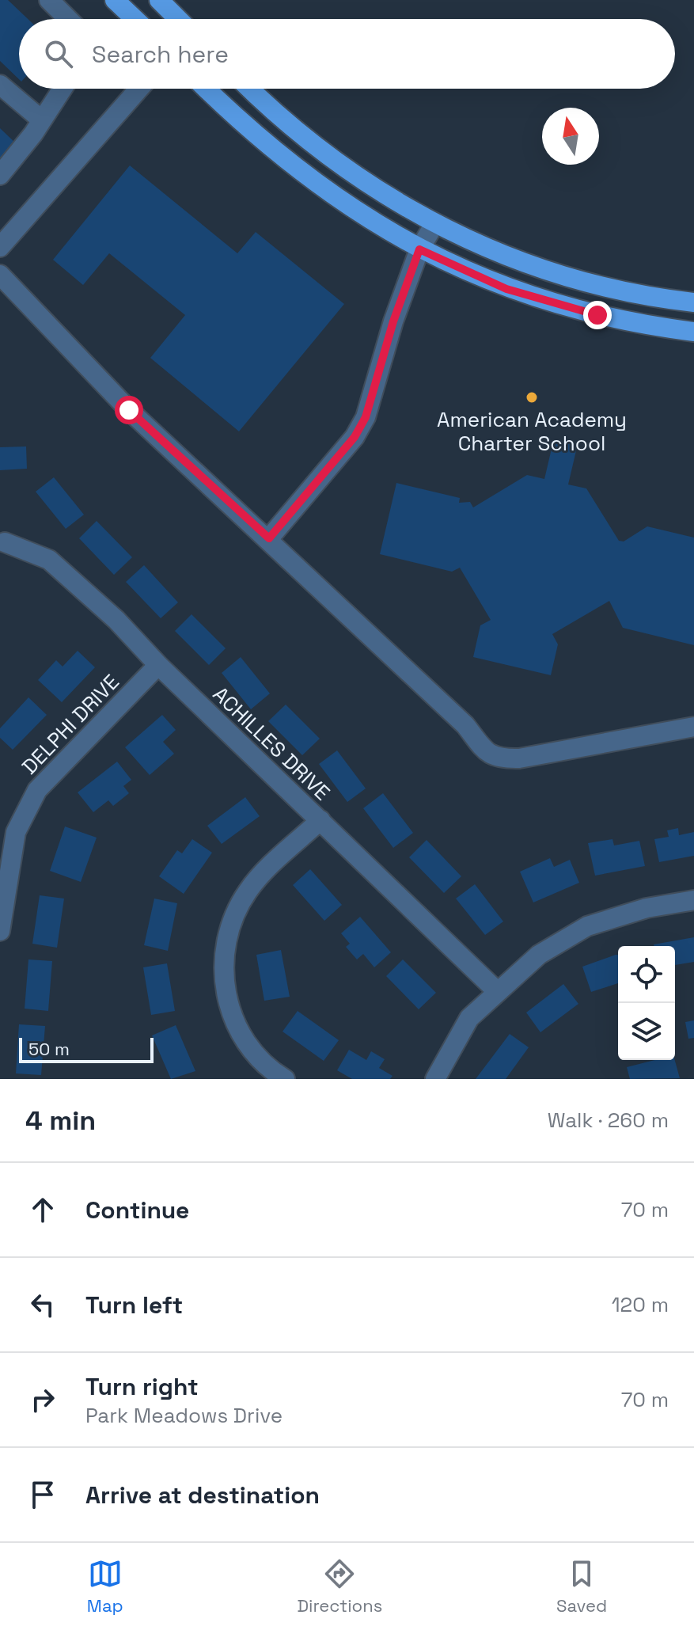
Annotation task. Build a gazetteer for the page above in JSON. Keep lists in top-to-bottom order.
{
  "streets": {
    "street": ["DELPHI DRIVE", "ACHILLES DRIVE"]
  },
  "crossings": [
    ["DELPHI DRIVE", "ACHILLES DRIVE"]
  ],
  "places": ["American Academy Charter School"],
  "scale_bar": "50 m",
  "north": "top",
  "page": {
    "search": "Search here",
    "scale": "50 m",
    "heading": ["4 min", "Walk · 260 m"],
    "list": [
      ["Continue", "70 m"],
      ["Turn left", "120 m"],
      ["Turn right", "Park Meadows Drive", "70 m"],
      "Arrive at destination"
    ],
    "nav": ["Map", "Directions", "Saved"]
  }
}
